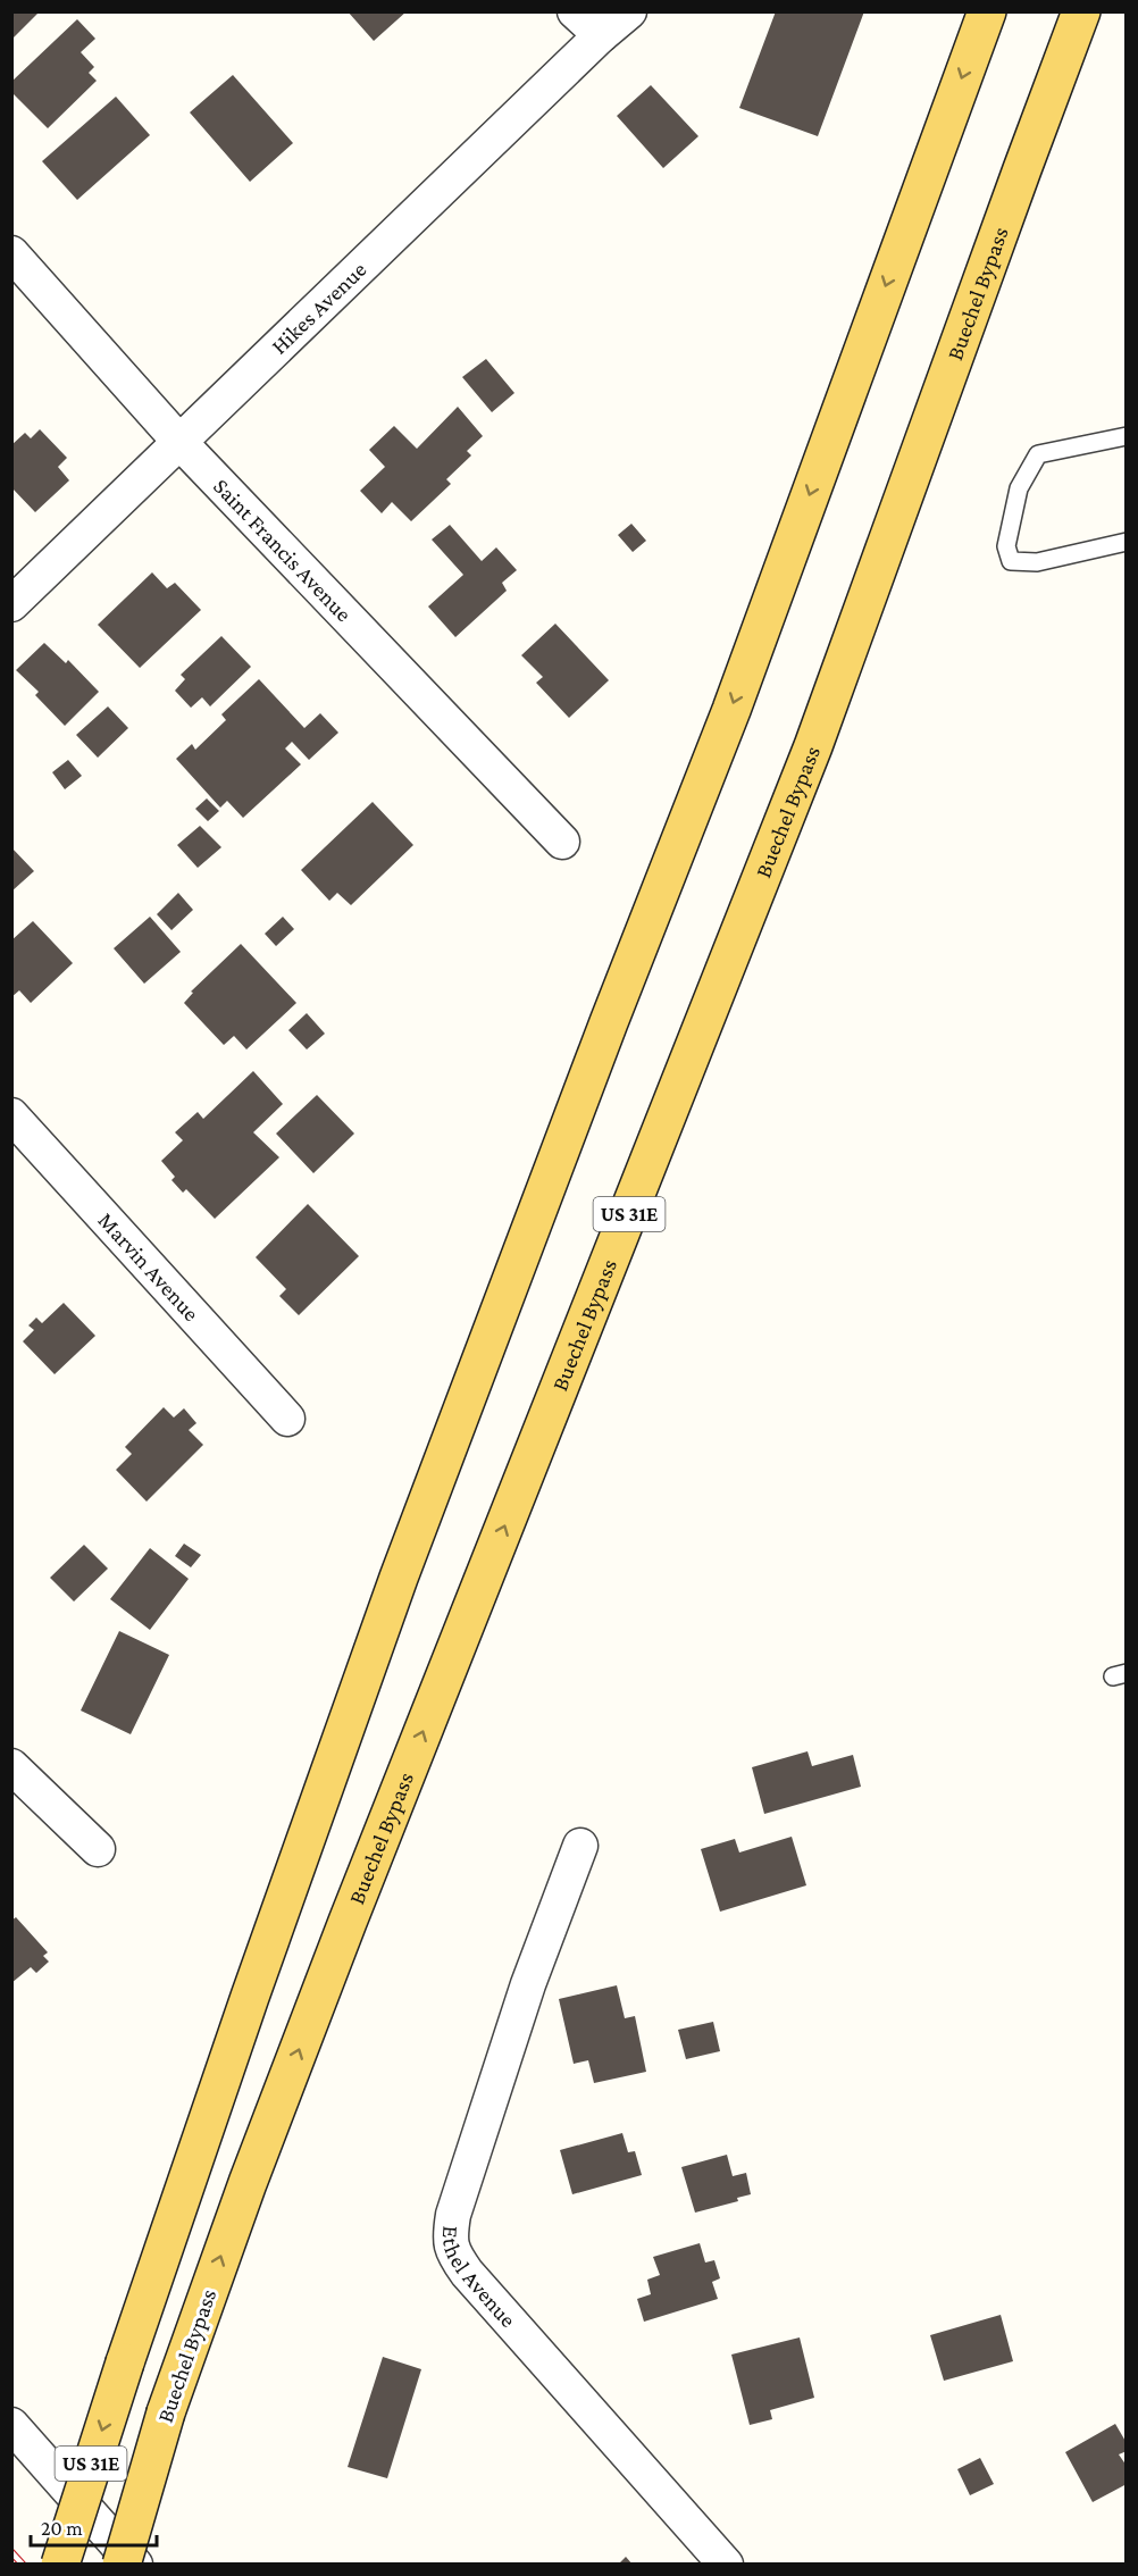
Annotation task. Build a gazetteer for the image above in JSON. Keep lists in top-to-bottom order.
{
  "streets": {
    "main road": ["Buechel Bypass", "US 31E"],
    "street": [
      "Hikes Avenue",
      "Saint Francis Avenue",
      "Marvin Avenue",
      "Ethel Avenue"
    ]
  },
  "crossings": [
    ["Hikes Avenue", "Saint Francis Avenue"]
  ],
  "scale_bar": "20 m"
}
